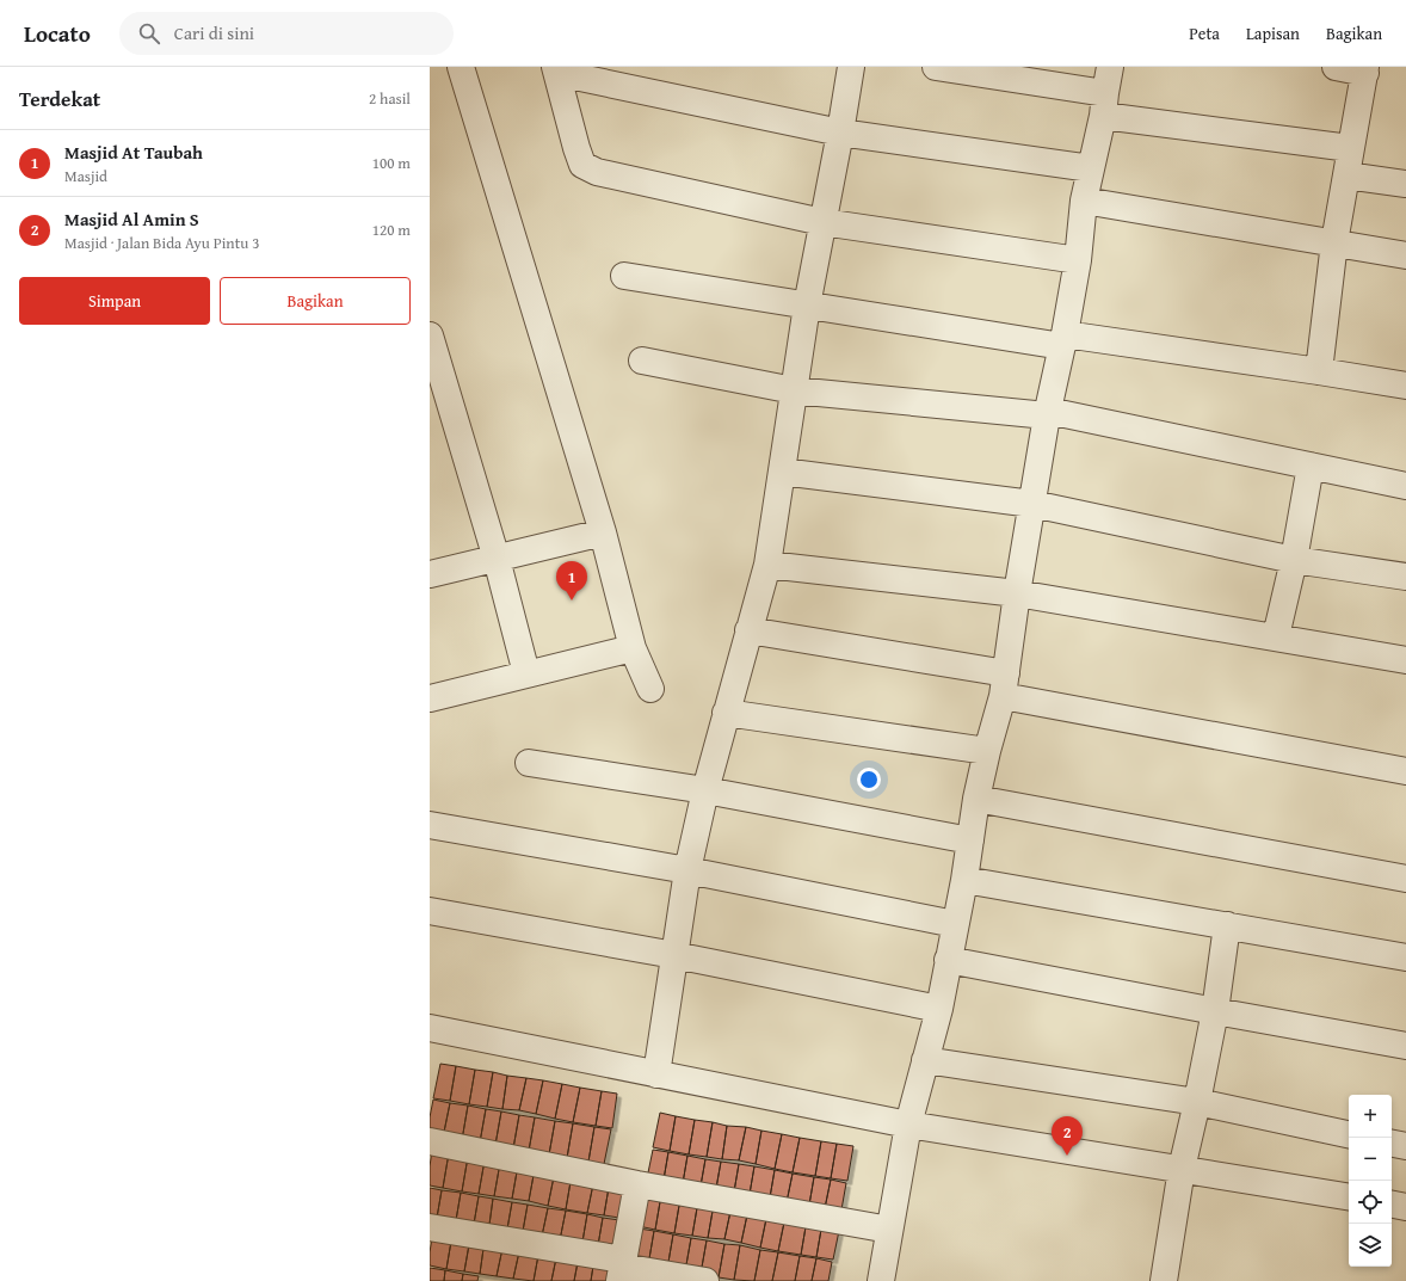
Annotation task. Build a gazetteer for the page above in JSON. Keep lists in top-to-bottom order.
{
  "page": {
    "header": "Locato",
    "search": "Cari di sini",
    "nav": ["Peta", "Lapisan", "Bagikan"],
    "heading": ["Terdekat", "2 hasil"],
    "list": [
      {
        "mark": "1",
        "name": "Masjid At Taubah",
        "note": "Masjid",
        "value": "100 m"
      },
      {
        "mark": "2",
        "name": "Masjid Al Amin S",
        "note": "Masjid · Jalan Bida Ayu Pintu 3",
        "value": "120 m"
      }
    ],
    "buttons": ["Simpan", "Bagikan"],
    "pins": ["1", "2"],
    "map_buttons": ["+", "−"]
  }
}
